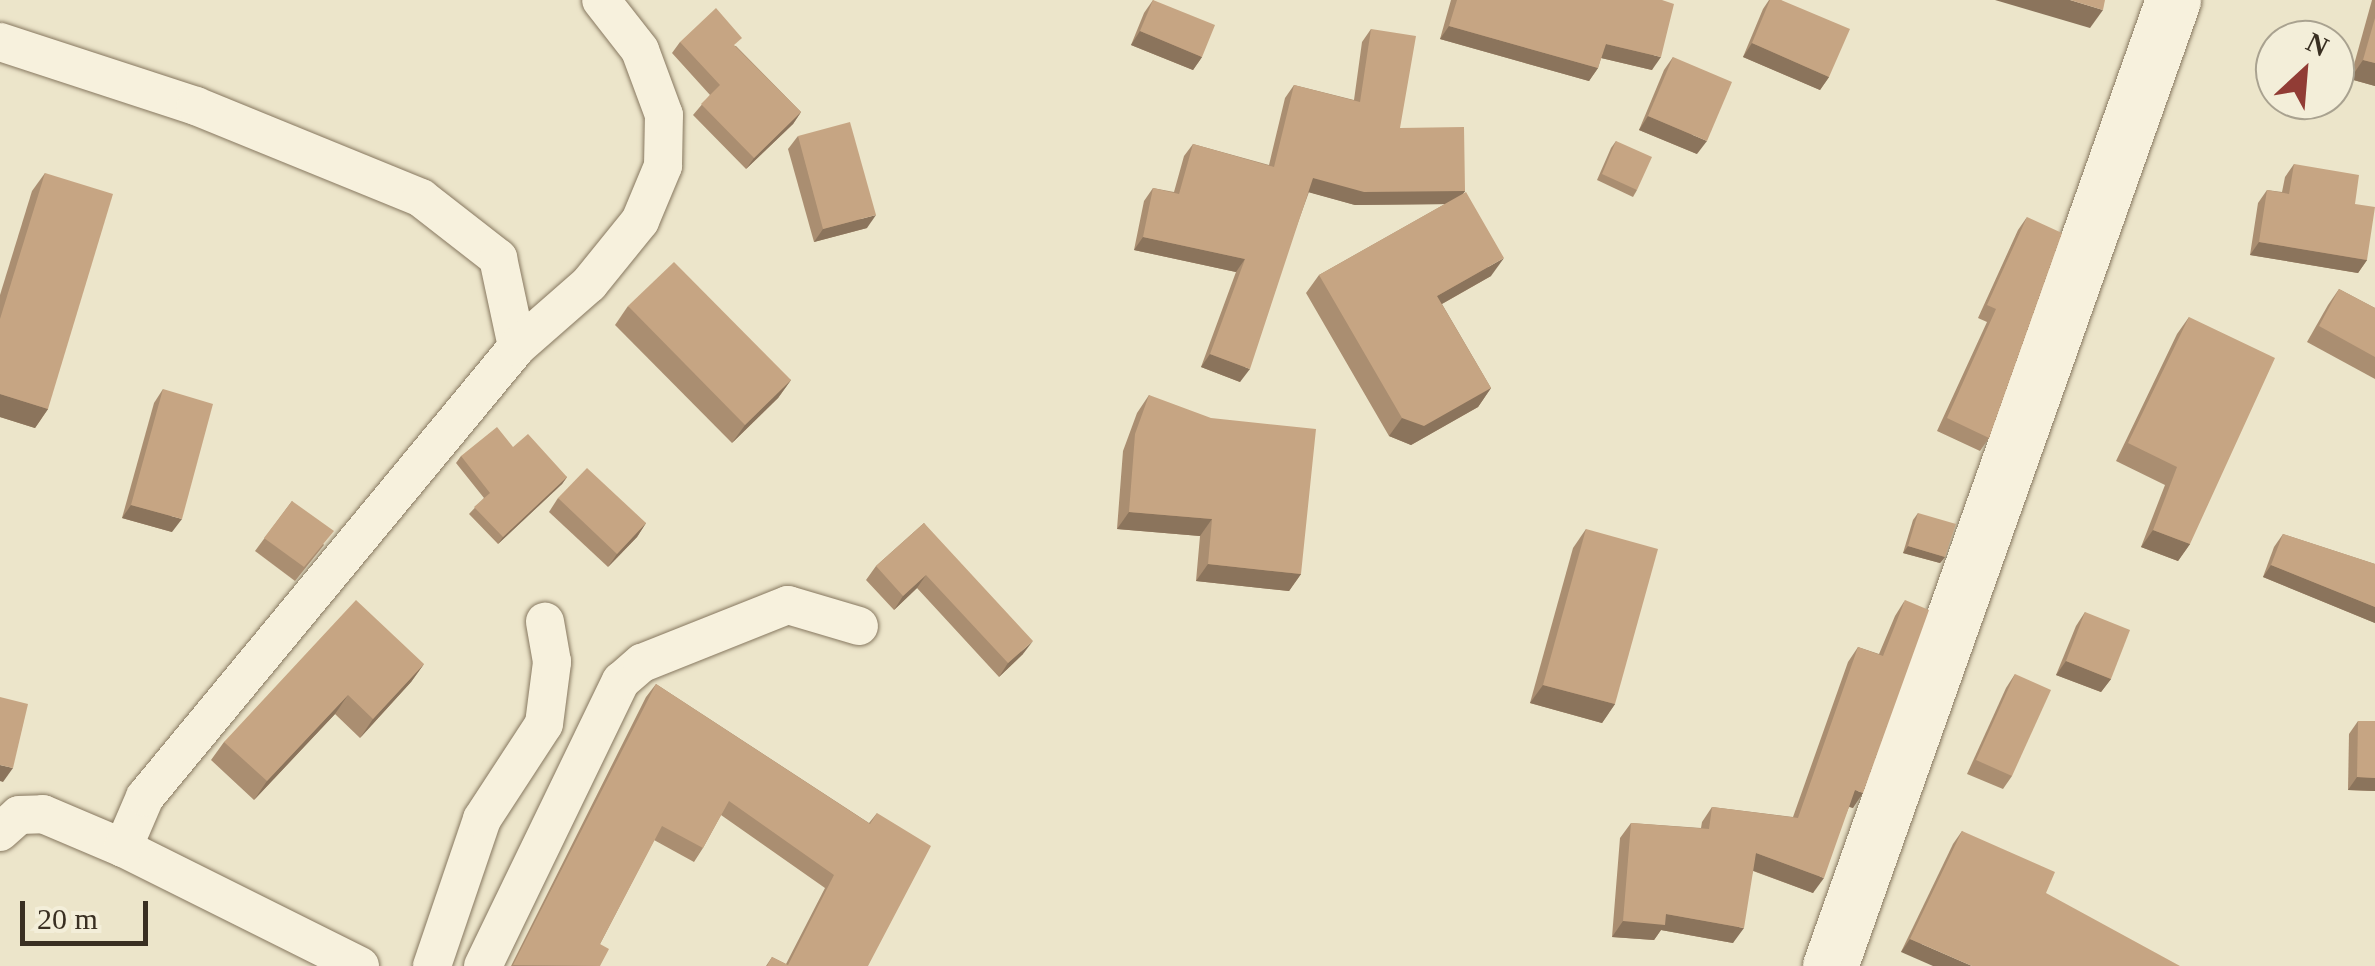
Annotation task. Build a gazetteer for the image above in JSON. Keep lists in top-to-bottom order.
{
  "scale_bar": "20 m",
  "north": "top right"
}
